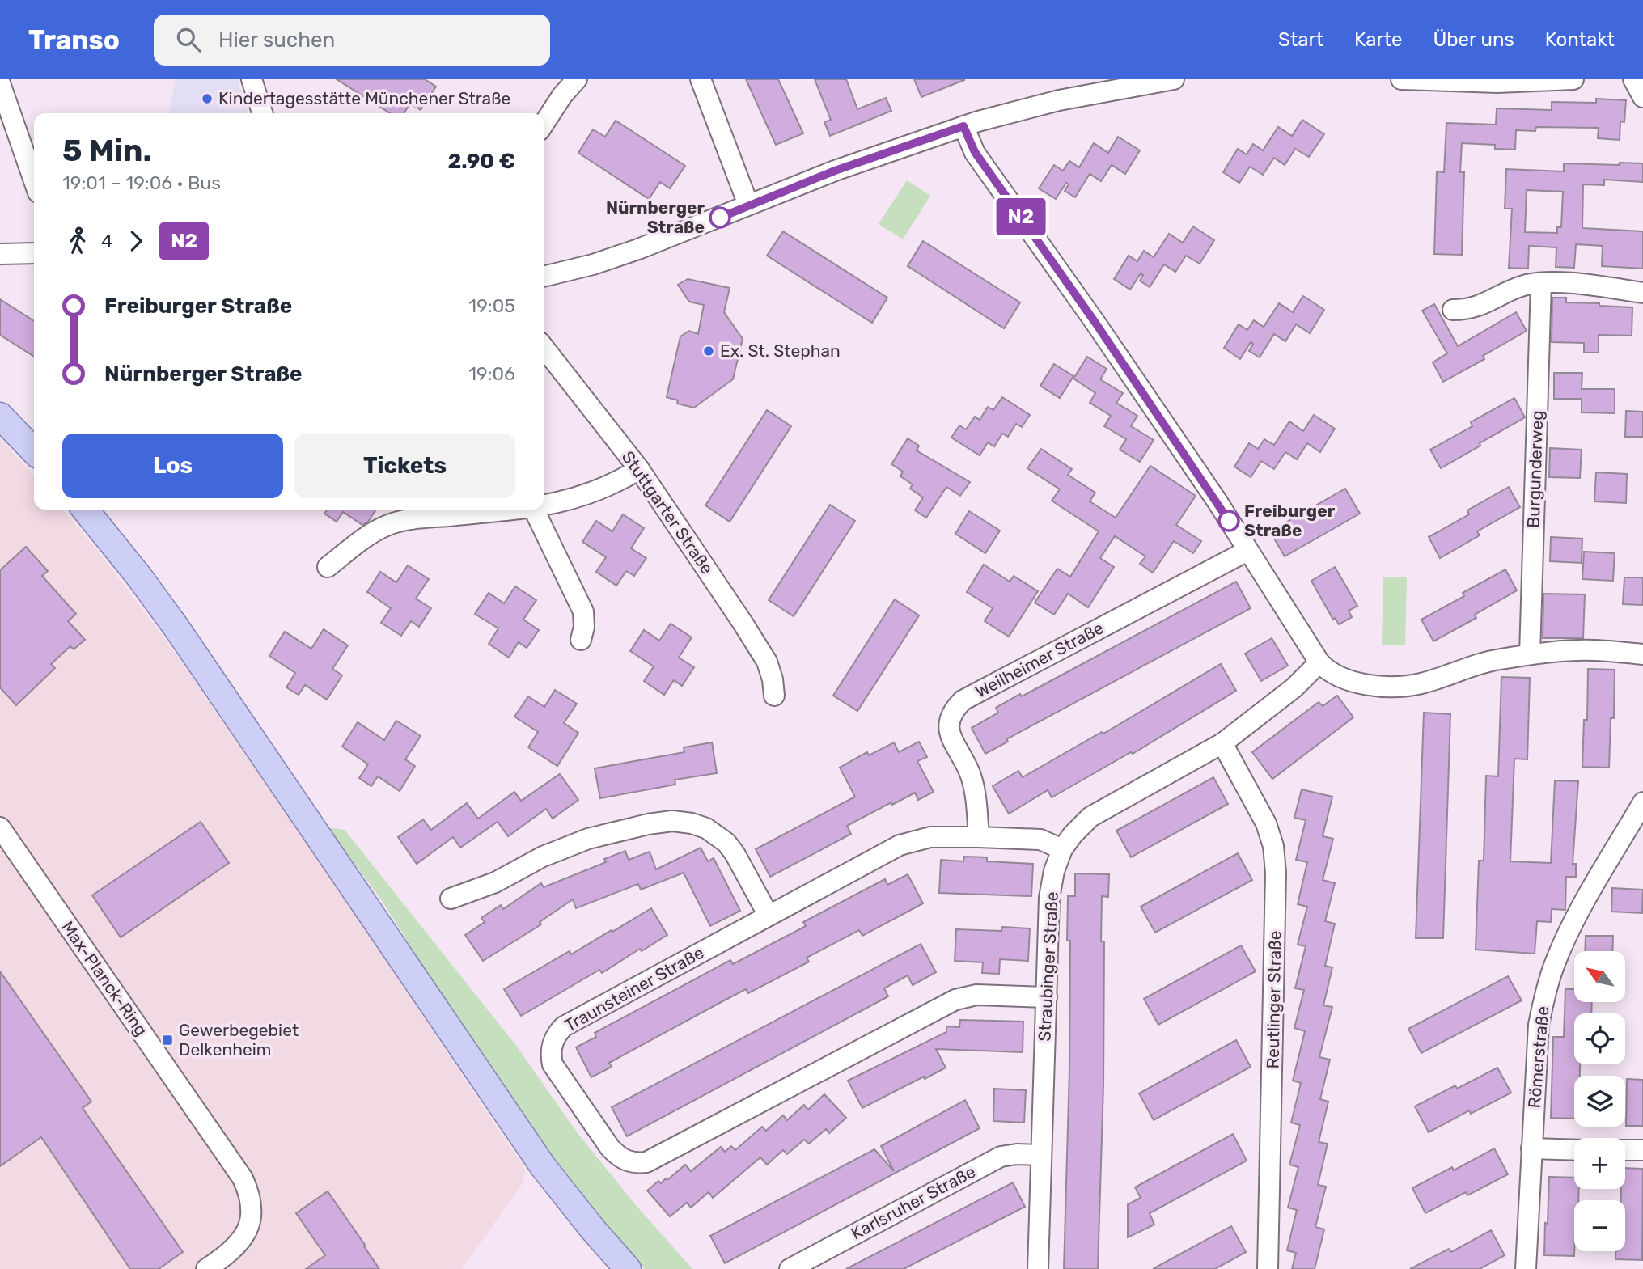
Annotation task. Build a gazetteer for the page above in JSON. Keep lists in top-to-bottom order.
{
  "streets": {
    "street": [
      "Burgunderweg",
      "Stuttgarter Straße",
      "Weilheimer Straße",
      "Straubinger Straße",
      "Max-Planck-Ring",
      "Traunsteiner Straße",
      "Reutlinger Straße",
      "Römerstraße",
      "Karlsruher Straße"
    ]
  },
  "crossings": [
    ["Weilheimer Straße", "Traunsteiner Straße"],
    ["Straubinger Straße", "Traunsteiner Straße"],
    ["Straubinger Straße", "Reutlinger Straße"],
    ["Straubinger Straße", "Karlsruher Straße"]
  ],
  "places": {
    "other": [
      "Kindertagesstätte Münchener Straße",
      "Nürnberger Straße",
      "Ex. St. Stephan",
      "Freiburger Straße"
    ],
    "transit": ["Gewerbegebiet Delkenheim"]
  },
  "lines": ["bus line N2"],
  "north": "top left",
  "page": {
    "header": "Transo",
    "search": "Hier suchen",
    "nav": [
      "Start",
      "Karte",
      "Über uns",
      "Kontakt"
    ],
    "on_map": "N2",
    "heading": ["5 Min.", "19:01 – 19:06 · Bus", "2.90 €"],
    "legs": ["4", "N2"],
    "list": [
      {
        "name": "Freiburger Straße",
        "value": "19:05"
      },
      {
        "name": "Nürnberger Straße",
        "value": "19:06"
      }
    ],
    "buttons": ["Los", "Tickets"],
    "map_buttons": ["+", "−"]
  }
}
